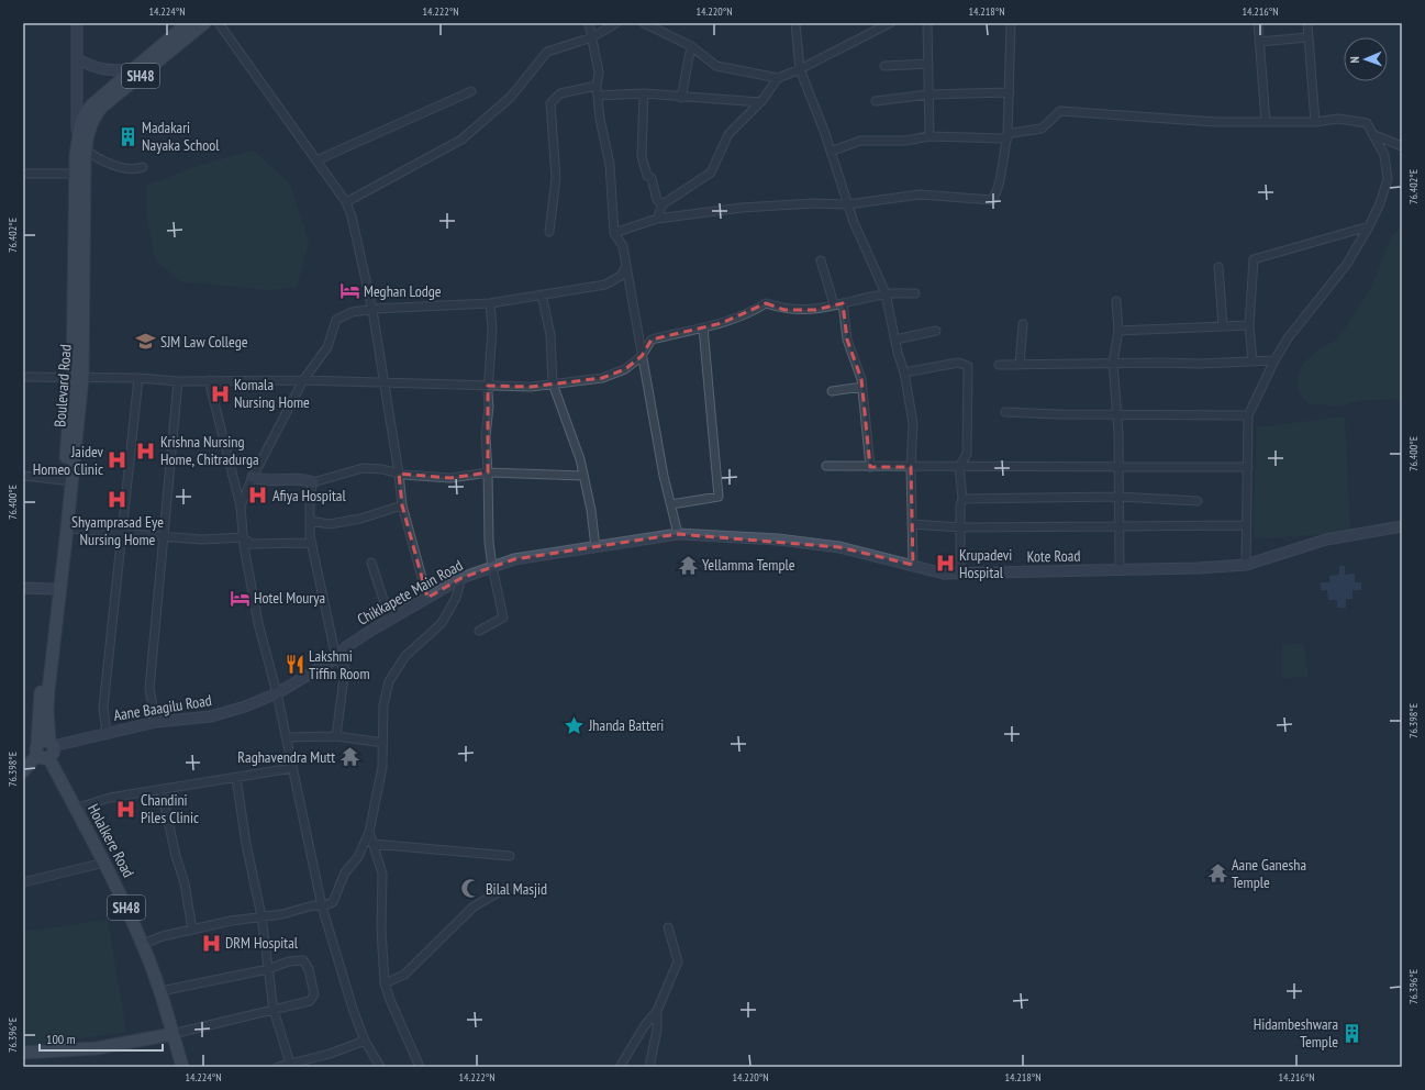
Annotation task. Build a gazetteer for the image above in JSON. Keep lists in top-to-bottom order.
{
  "streets": {
    "main road": ["SH48", "Boulevard Road", "Holalkere Road"],
    "street": ["Kote Road", "Chikkapete Main Road", "Aane Baagilu Road"]
  },
  "crossings": [
    ["SH48", "Boulevard Road"],
    ["Boulevard Road", "Aane Baagilu Road"],
    ["Boulevard Road", "Holalkere Road"],
    ["Kote Road", "Chikkapete Main Road"],
    ["Chikkapete Main Road", "Aane Baagilu Road"],
    ["Aane Baagilu Road", "Holalkere Road"]
  ],
  "places": {
    "building": ["Madakari Nayaka School", "Hidambeshwara Temple"],
    "hotel": ["Meghan Lodge", "Hotel Mourya"],
    "school or university": ["SJM Law College"],
    "hospital": [
      "Komala Nursing Home",
      "Krishna Nursing Home, Chitradurga",
      "Jaidev Homeo Clinic",
      "Afiya Hospital",
      "Shyamprasad Eye Nursing Home",
      "Krupadevi Hospital",
      "Chandini Piles Clinic",
      "DRM Hospital"
    ],
    "temple": ["Yellamma Temple", "Raghavendra Mutt", "Aane Ganesha Temple"],
    "restaurant": ["Lakshmi Tiffin Room"],
    "place": ["Jhanda Batteri"],
    "mosque": ["Bilal Masjid"]
  },
  "scale_bar": "100 m",
  "north": "left",
  "coordinates": [
    "14.224°N",
    "14.222°N",
    "14.220°N",
    "14.218°N",
    "14.216°N",
    "76.402°E",
    "76.400°E",
    "76.398°E",
    "76.396°E"
  ]
}
